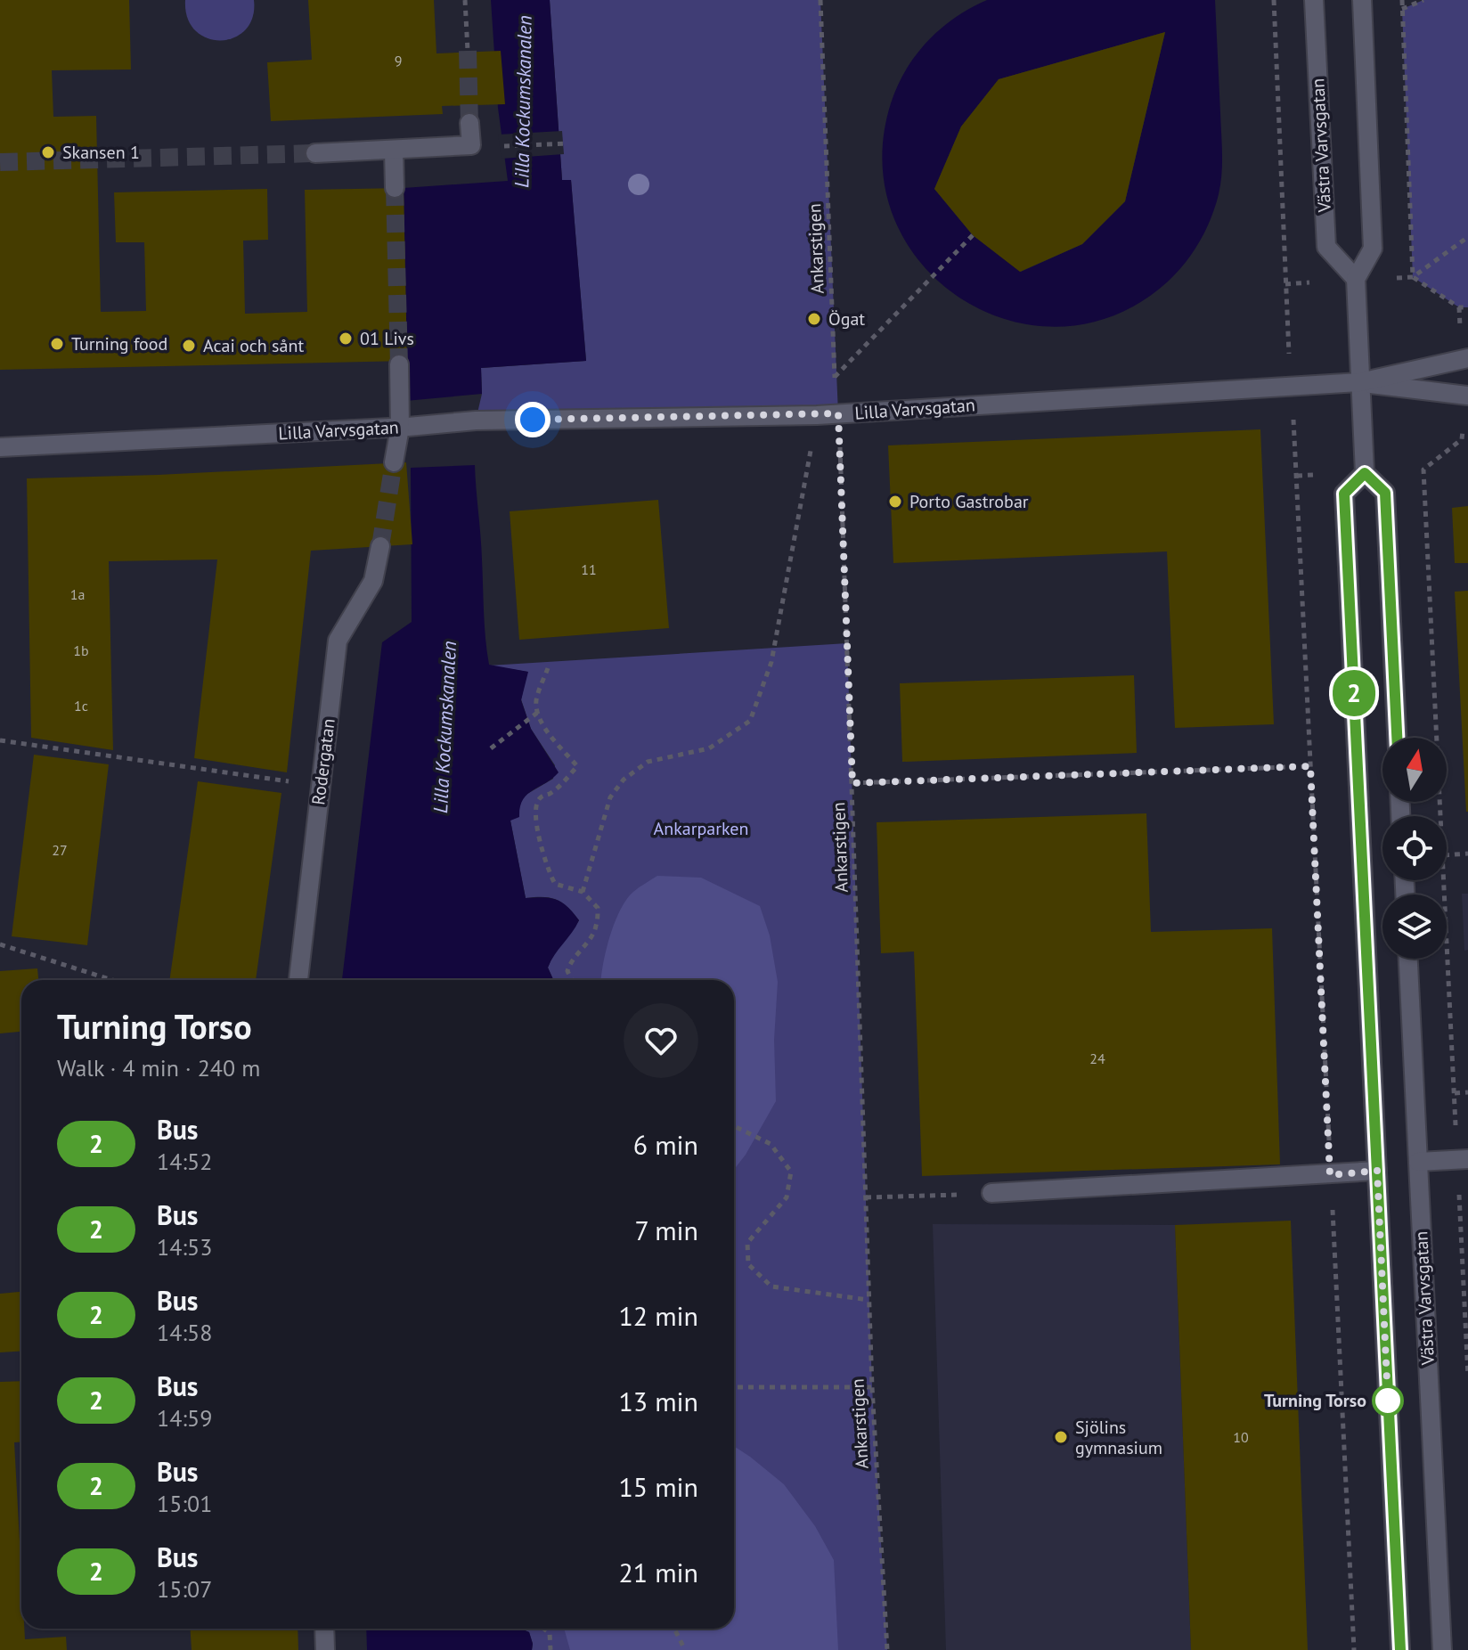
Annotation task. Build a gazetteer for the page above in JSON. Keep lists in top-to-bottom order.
{
  "streets": {
    "street": ["Västra Varvsgatan", "Lilla Varvsgatan", "Rodergatan"],
    "path": ["Ankarstigen"]
  },
  "crossings": [
    ["Ankarstigen", "Lilla Varvsgatan"]
  ],
  "water": ["Lilla Kockumskanalen"],
  "parks": ["Ankarparken"],
  "places": [
    "Skansen 1",
    "Ögat",
    "01 Livs",
    "Turning food",
    "Acai och sånt",
    "Porto Gastrobar",
    "Turning Torso",
    "Sjölins gymnasium"
  ],
  "lines": ["bus line 2"],
  "house_numbers": [
    "9",
    "11",
    "1a",
    "1b",
    "1c",
    "27",
    "24",
    "10"
  ],
  "north": "top",
  "page": {
    "on_map": "2",
    "heading": ["Turning Torso", "Walk · 4 min · 240 m"],
    "list": [
      {
        "mark": "2",
        "name": "Bus",
        "note": "14:52",
        "value": "6 min"
      },
      {
        "mark": "2",
        "name": "Bus",
        "note": "14:53",
        "value": "7 min"
      },
      {
        "mark": "2",
        "name": "Bus",
        "note": "14:58",
        "value": "12 min"
      },
      {
        "mark": "2",
        "name": "Bus",
        "note": "14:59",
        "value": "13 min"
      },
      {
        "mark": "2",
        "name": "Bus",
        "note": "15:01",
        "value": "15 min"
      },
      {
        "mark": "2",
        "name": "Bus",
        "note": "15:07",
        "value": "21 min"
      }
    ]
  }
}
